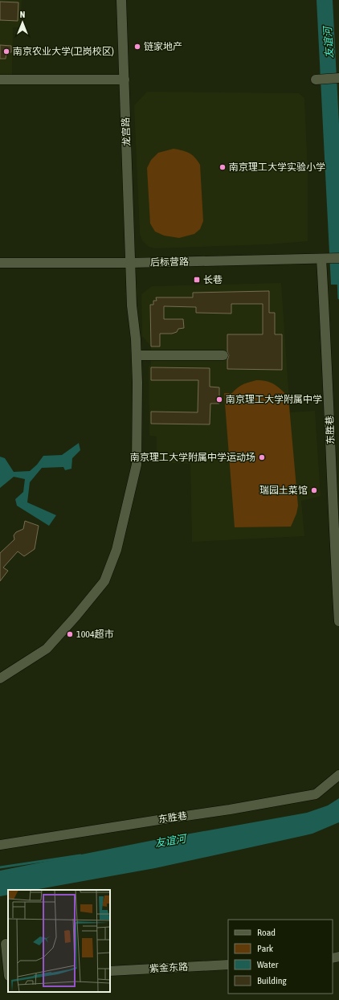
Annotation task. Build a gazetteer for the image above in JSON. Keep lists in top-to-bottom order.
{
  "streets": {
    "street": [
      "龙宫路",
      "后标营路",
      "东胜巷",
      "紫金东路"
    ]
  },
  "crossings": [
    ["龙宫路", "后标营路"],
    ["后标营路", "东胜巷"]
  ],
  "water": ["友谊河"],
  "places": {
    "other": [
      "链家地产",
      "南京农业大学(卫岗校区)",
      "南京理工大学实验小学",
      "南京理工大学附属中学",
      "南京理工大学附属中学运动场",
      "瑞园土菜馆",
      "1004超市"
    ],
    "transit": ["长巷"]
  },
  "legend": [
    "Road",
    "Park",
    "Water",
    "Building"
  ],
  "north": "top"
}
